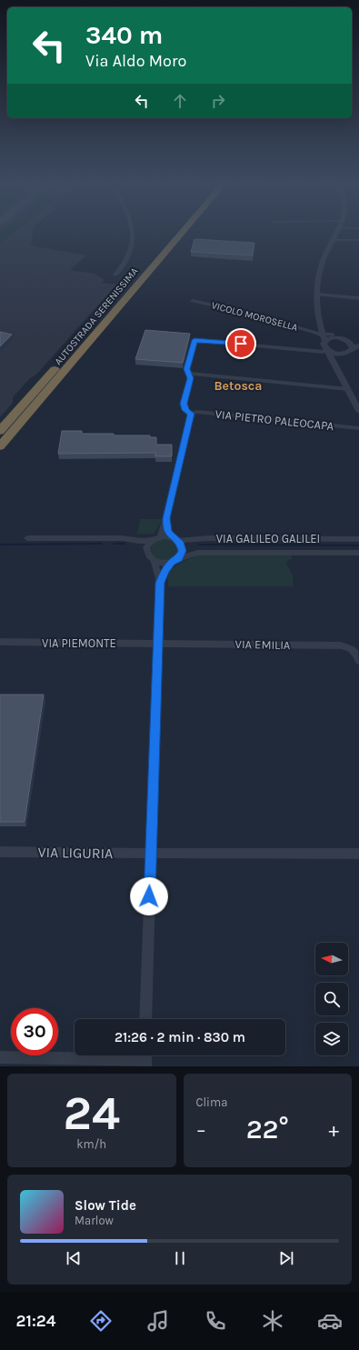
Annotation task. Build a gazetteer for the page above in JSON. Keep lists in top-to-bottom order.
{
  "streets": {
    "highway": ["AUTOSTRADA SERENISSIMA"],
    "street": [
      "VICOLO MOROSELLA",
      "VIA PIETRO PALEOCAPA",
      "VIA GALILEO GALILEI",
      "VIA PIEMONTE",
      "VIA EMILIA",
      "VIA LIGURIA"
    ]
  },
  "crossings": [
    ["VIA PIEMONTE", "VIA EMILIA"]
  ],
  "districts": ["Betosca"],
  "north": "left",
  "page": {
    "turn": ["340 m", "Via Aldo Moro"],
    "limit": "30",
    "trip": "21:26 · 2 min · 830 m",
    "tile": [
      ["24", "km/h"],
      "Clima"
    ],
    "heat": ["−", "22°", "+"],
    "song": ["Slow Tide", "Marlow"],
    "tabs": "21:24"
  }
}
